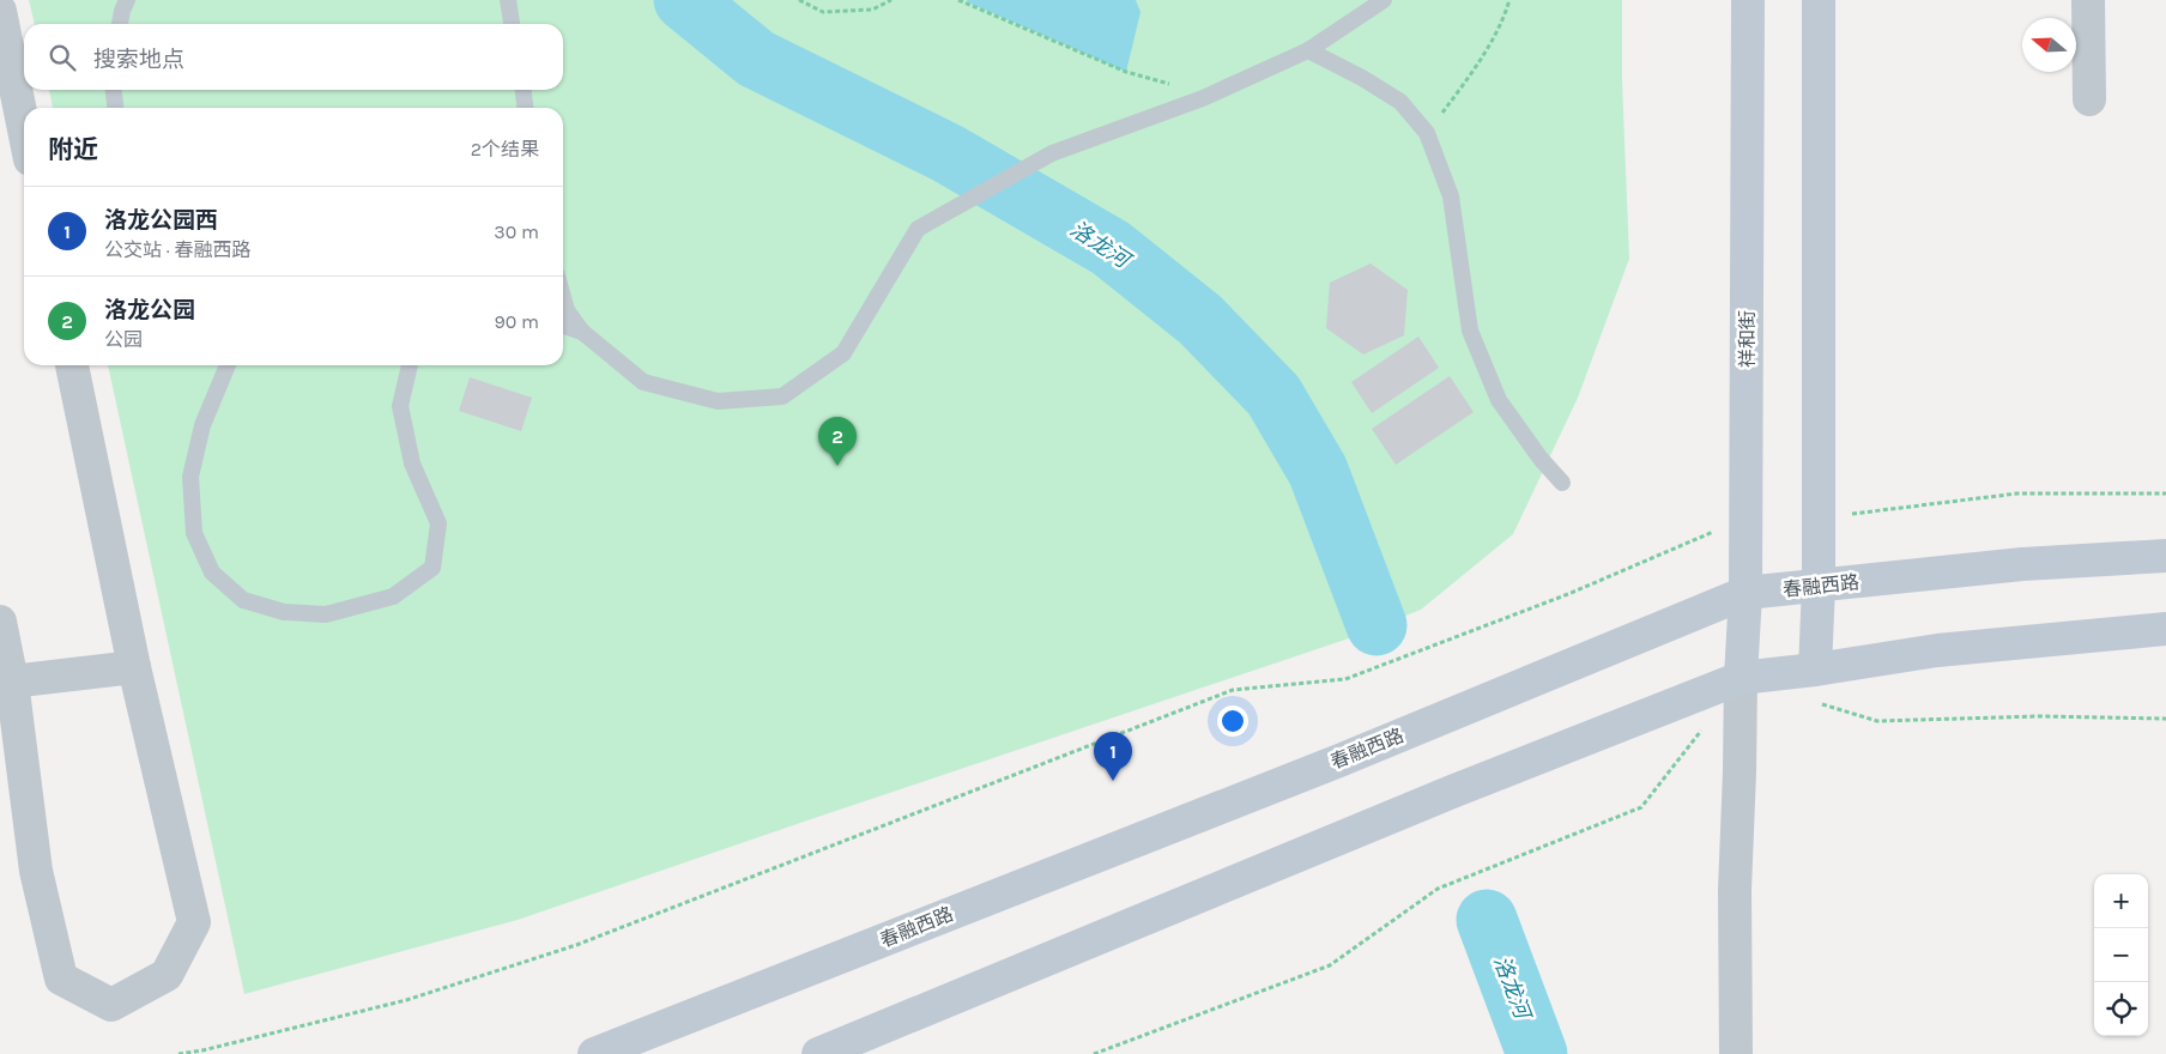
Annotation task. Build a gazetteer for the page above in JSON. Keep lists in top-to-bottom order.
{
  "streets": {
    "main road": ["祥和街", "春融西路"]
  },
  "crossings": [
    ["祥和街", "春融西路"]
  ],
  "water": ["洛龙河"],
  "north": "left",
  "page": {
    "search": "搜索地点",
    "heading": ["附近", "2个结果"],
    "list": [
      {
        "mark": "1",
        "name": "洛龙公园西",
        "note": "公交站 · 春融西路",
        "value": "30 m"
      },
      {
        "mark": "2",
        "name": "洛龙公园",
        "note": "公园",
        "value": "90 m"
      }
    ],
    "pins": ["2", "1"],
    "map_buttons": ["+", "−"]
  }
}
